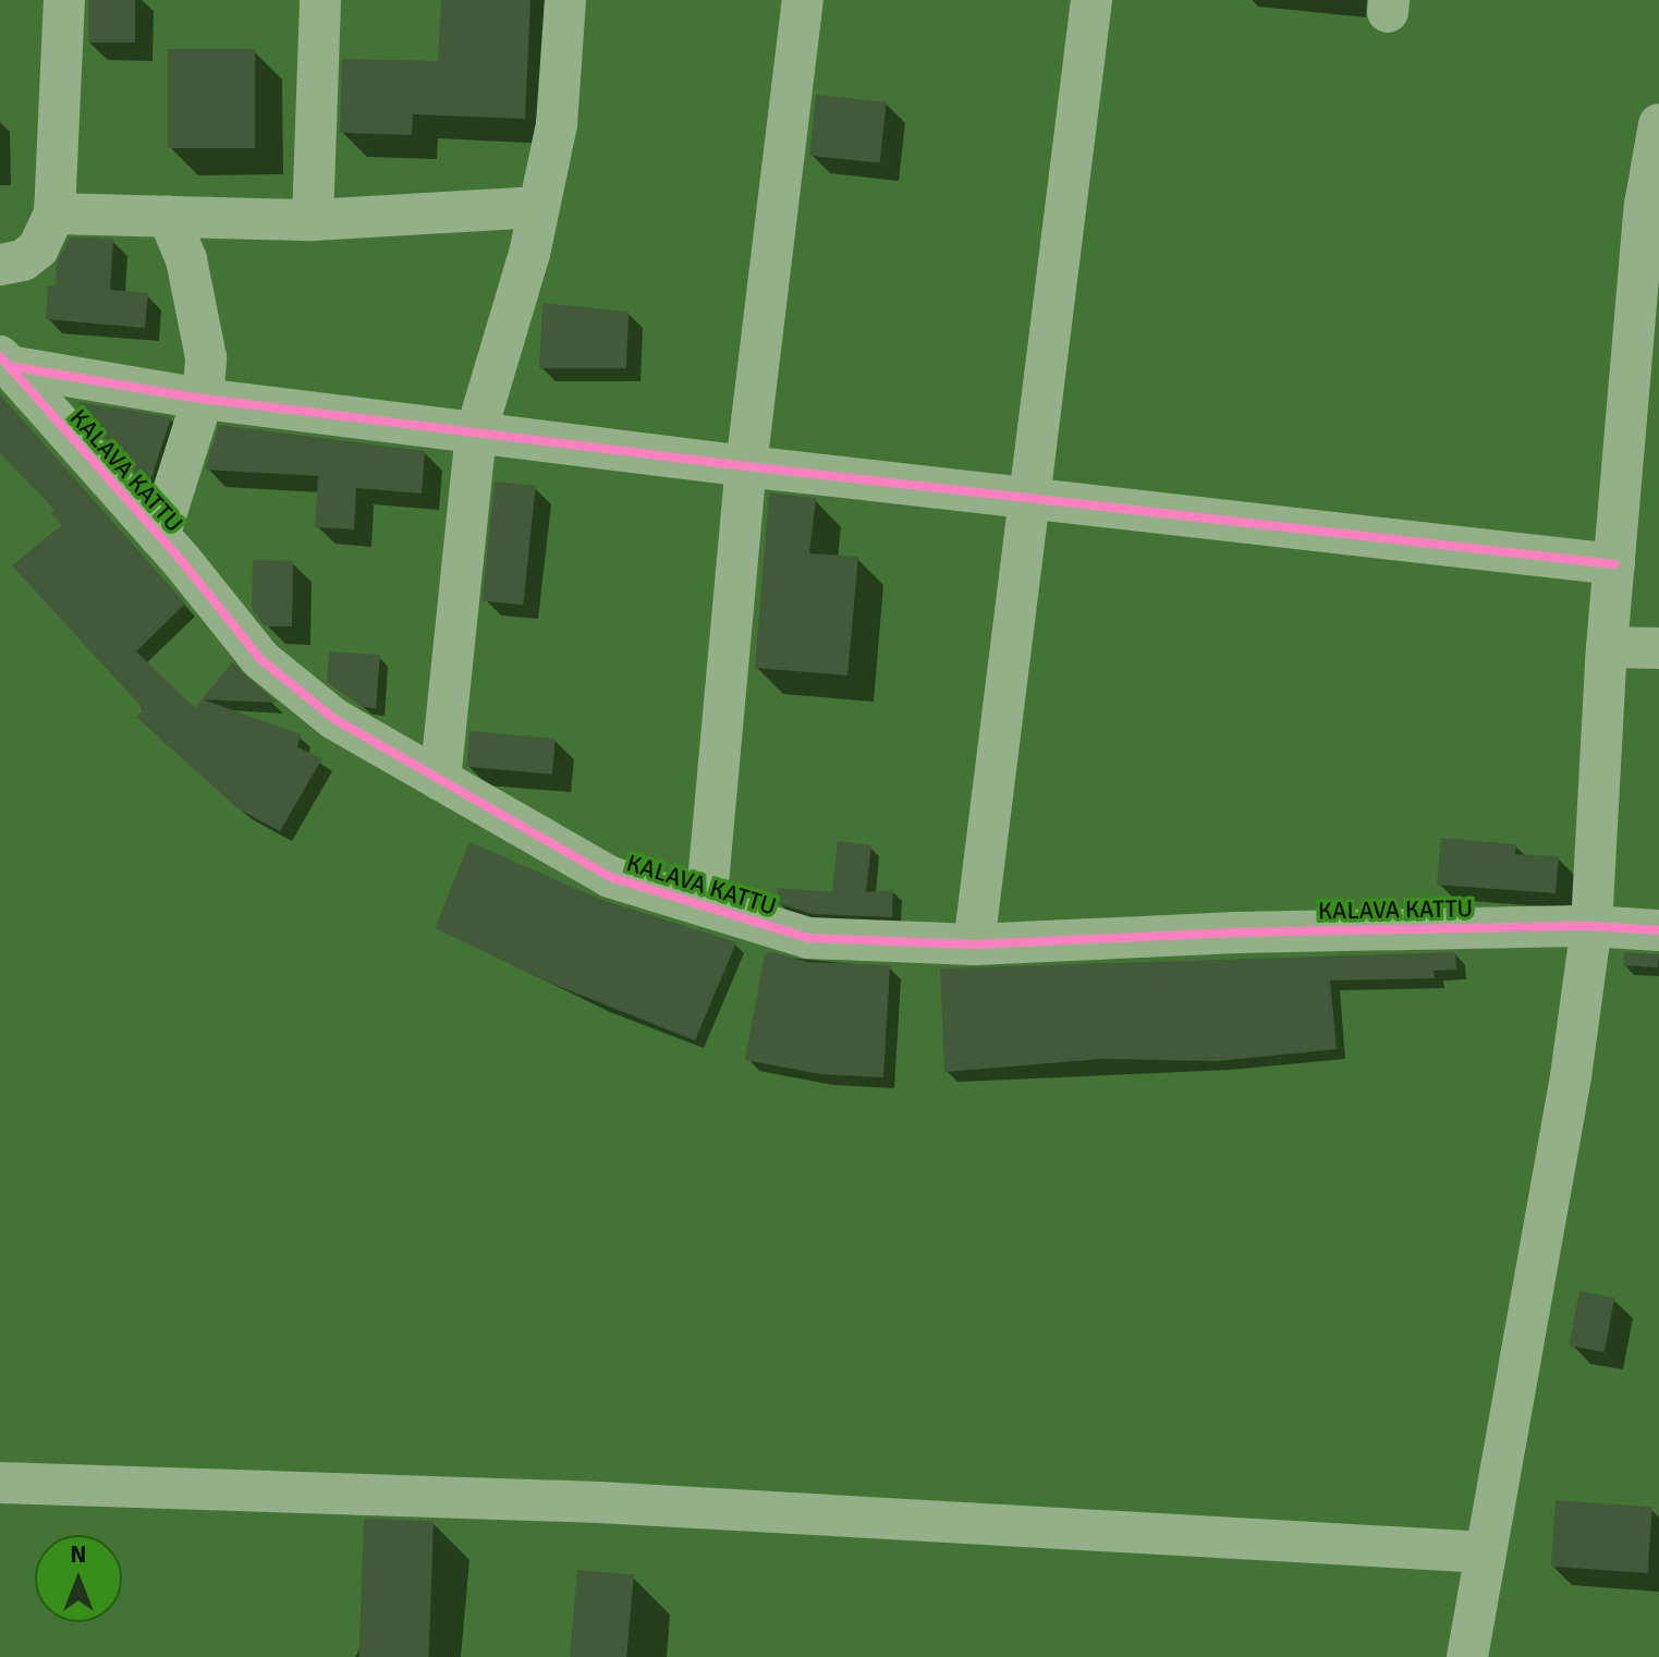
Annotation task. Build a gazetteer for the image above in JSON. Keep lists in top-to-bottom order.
{
  "streets": {
    "street": ["KALAVA KATTU"]
  },
  "north": "top"
}
